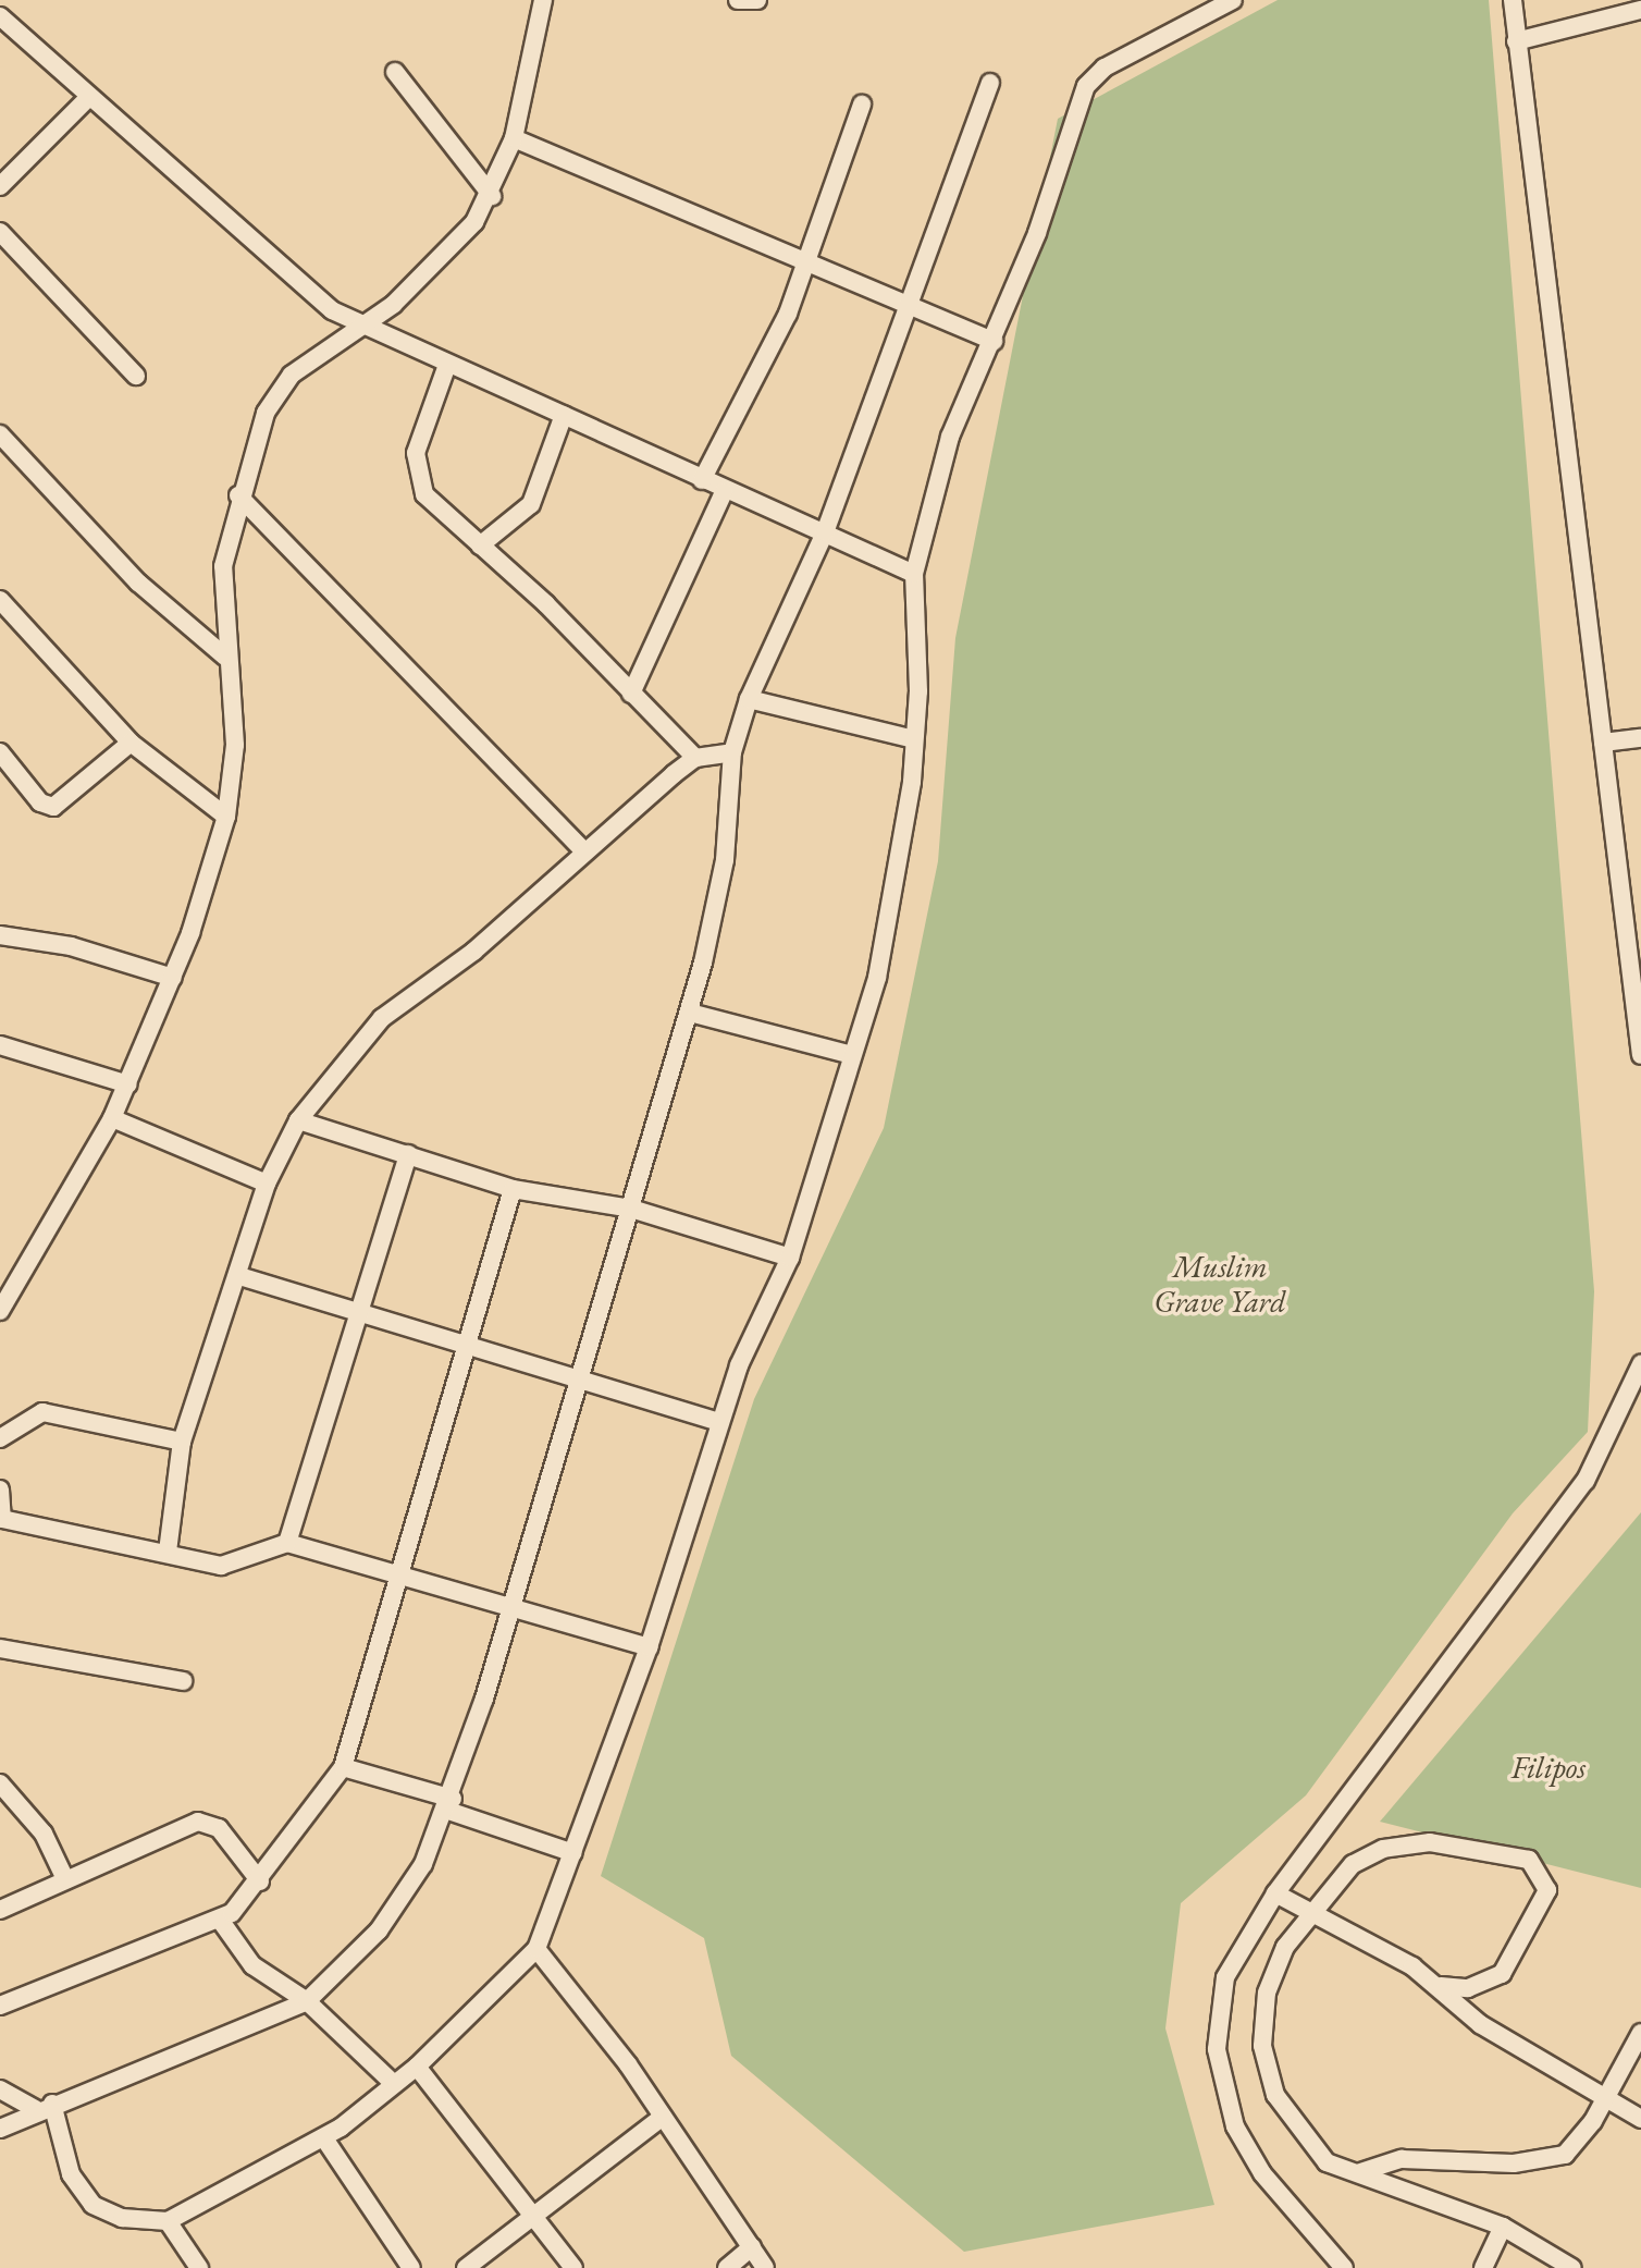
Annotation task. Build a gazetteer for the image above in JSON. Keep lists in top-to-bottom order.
{
  "parks": ["Muslim Grave Yard", "Filipos"]
}
